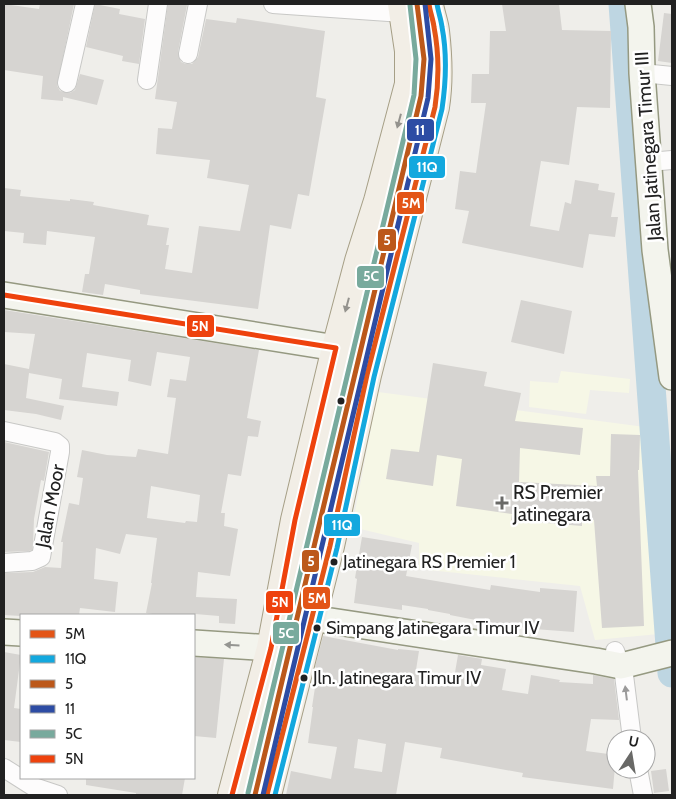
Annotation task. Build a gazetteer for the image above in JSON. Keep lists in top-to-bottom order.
{
  "streets": {
    "street": ["Jalan Jatinegara Timur III", "Jalan Moor"]
  },
  "places": {
    "health": ["RS Premier Jatinegara"],
    "other": ["Jatinegara RS Premier 1", "Simpang Jatinegara Timur IV", "Jln. Jatinegara Timur IV"]
  },
  "lines": [
    "transit line 5M",
    "transit line 11Q",
    "transit line 5",
    "transit line 11",
    "transit line 5C",
    "transit line 5N"
  ],
  "legend": [
    "5M",
    "11Q",
    "5",
    "11",
    "5C",
    "5N"
  ],
  "north": "top"
}
